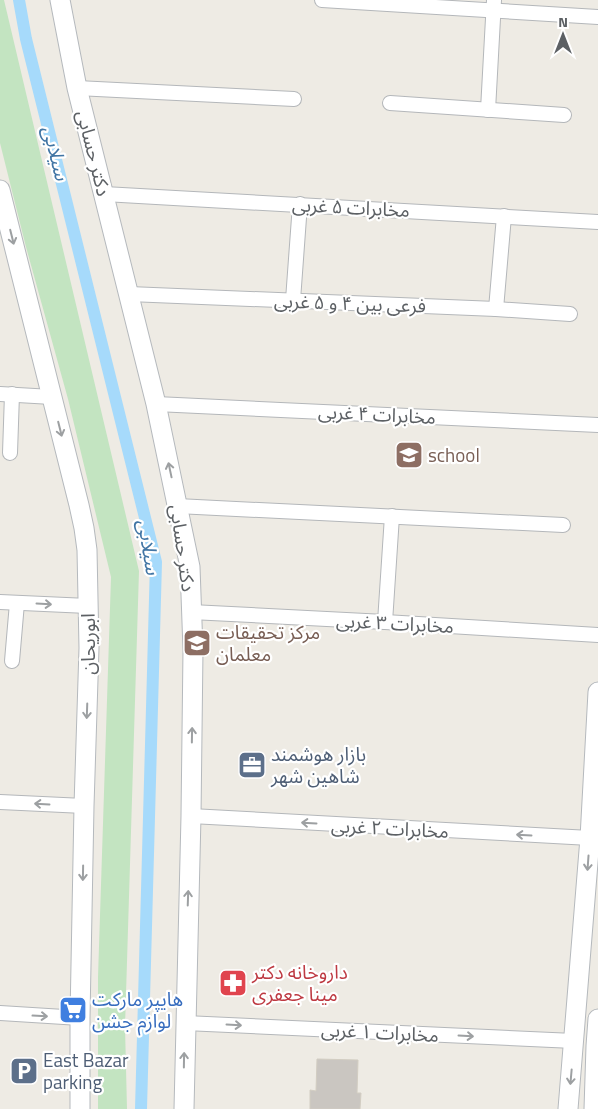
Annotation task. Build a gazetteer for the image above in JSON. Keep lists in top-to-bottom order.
{
  "streets": {
    "main road": ["دکتر حسابی", "ابوریحان"],
    "street": [
      "مخابرات ۵ غربی",
      "فرعی بین ۴ و ۵ غربی",
      "مخابرات ۴ غربی",
      "مخابرات ۳ غربی",
      "مخابرات ۲ غربی",
      "مخابرات ۱ غربی"
    ]
  },
  "crossings": [
    ["دکتر حسابی", "مخابرات ۵ غربی"],
    ["دکتر حسابی", "فرعی بین ۴ و ۵ غربی"],
    ["دکتر حسابی", "مخابرات ۴ غربی"],
    ["دکتر حسابی", "مخابرات ۳ غربی"],
    ["دکتر حسابی", "مخابرات ۲ غربی"],
    ["دکتر حسابی", "مخابرات ۱ غربی"]
  ],
  "one_way": [
    "دکتر حسابی",
    "ابوریحان",
    "مخابرات ۲ غربی",
    "مخابرات ۱ غربی"
  ],
  "water": ["سیلابی"],
  "places": {
    "school or university": ["school", "مرکز تحقیقات معلمان"],
    "office": ["بازار هوشمند شاهین شهر"],
    "pharmacy": ["داروخانه دکتر مینا جعفری"],
    "supermarket": ["هایپر مارکت لوازم جشن"],
    "parking": ["East Bazar parking"]
  },
  "north": "top"
}
